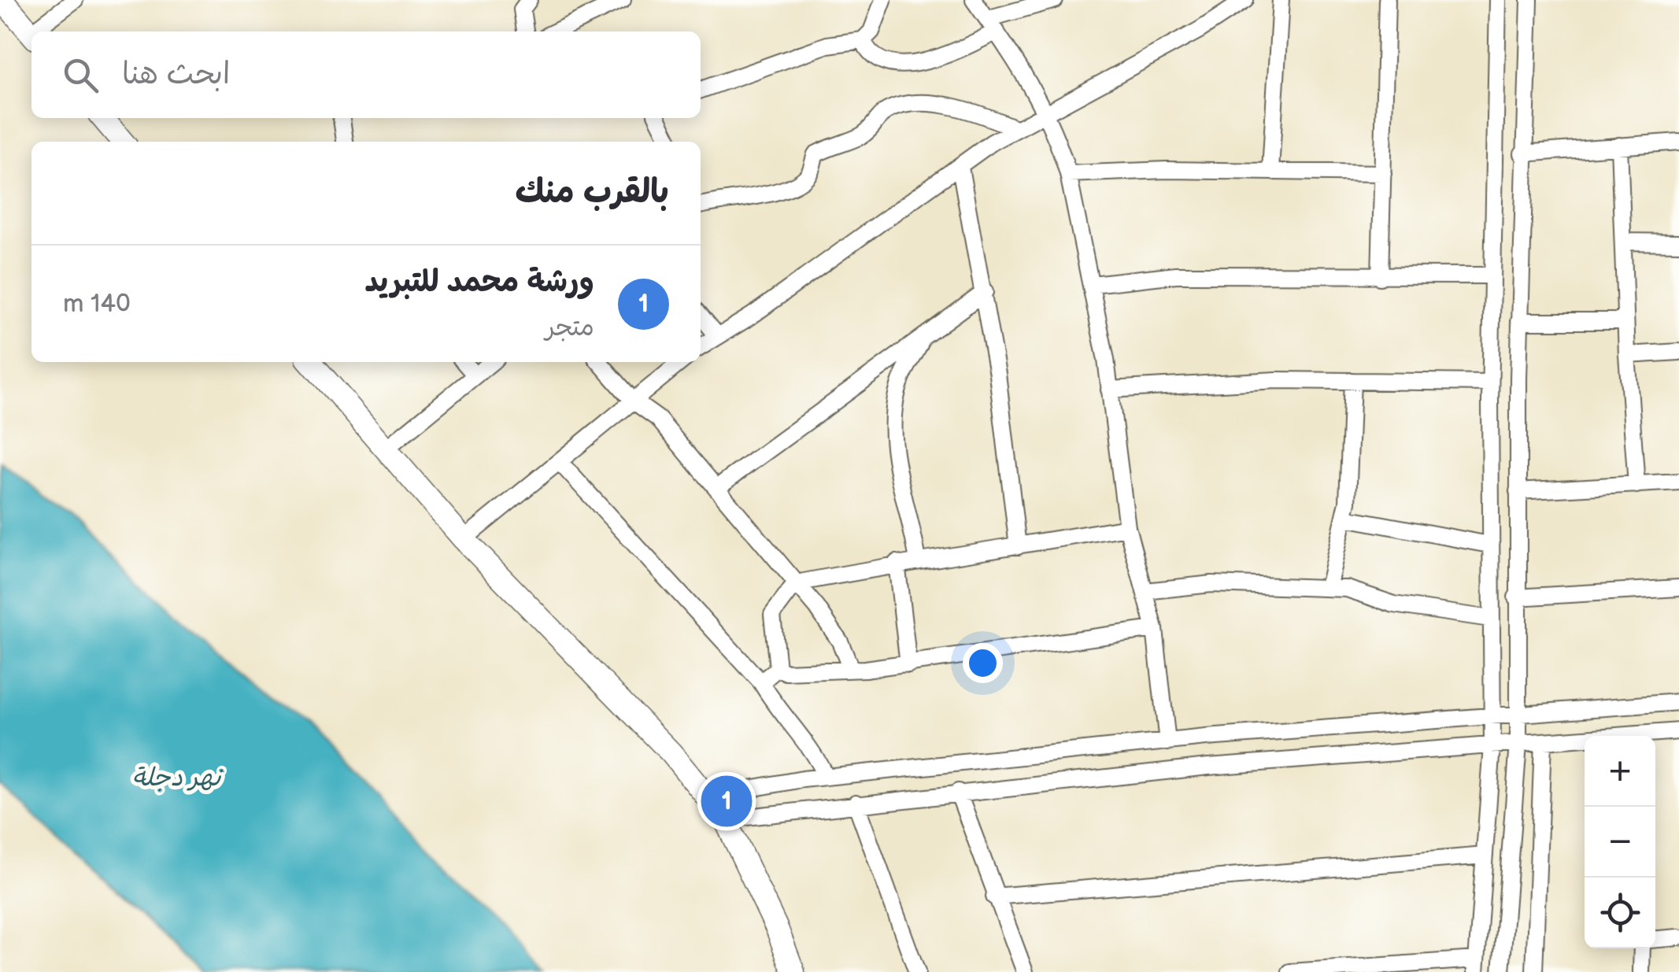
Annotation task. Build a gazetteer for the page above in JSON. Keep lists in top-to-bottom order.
{
  "water": ["نهر دجلة"],
  "page": {
    "search": "ابحث هنا",
    "heading": "بالقرب منك",
    "list": [
      {
        "mark": "1",
        "name": "ورشة محمد للتبريد",
        "note": "متجر",
        "value": "140 m"
      }
    ],
    "map_buttons": ["+", "−"],
    "pins": "1"
  }
}
